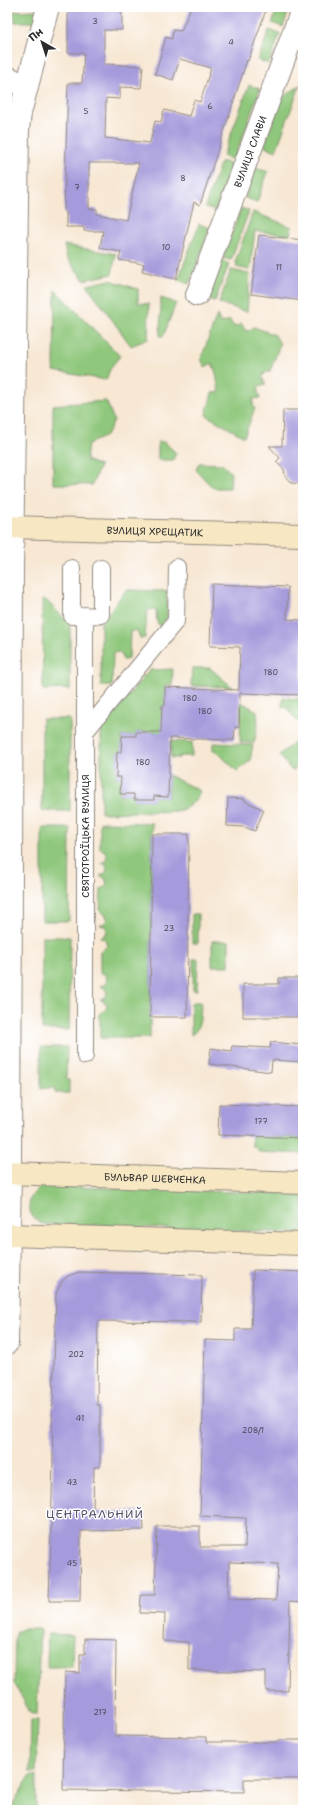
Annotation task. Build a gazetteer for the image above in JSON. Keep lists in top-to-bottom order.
{
  "streets": {
    "main road": ["ВУЛИЦЯ ХРЕЩАТИК", "БУЛЬВАР ШЕВЧЕНКА"],
    "street": ["ВУЛИЦЯ СЛАВИ", "СВЯТОТРОЇЦЬКА ВУЛИЦЯ"]
  },
  "districts": ["ЦЕНТРАЛЬНИЙ"],
  "house_numbers": [
    "3",
    "4",
    "6",
    "5",
    "8",
    "7",
    "10",
    "11",
    "180",
    "180",
    "180",
    "180",
    "23",
    "177",
    "202",
    "41",
    "208/1",
    "43",
    "45",
    "217"
  ],
  "north": "top left"
}
